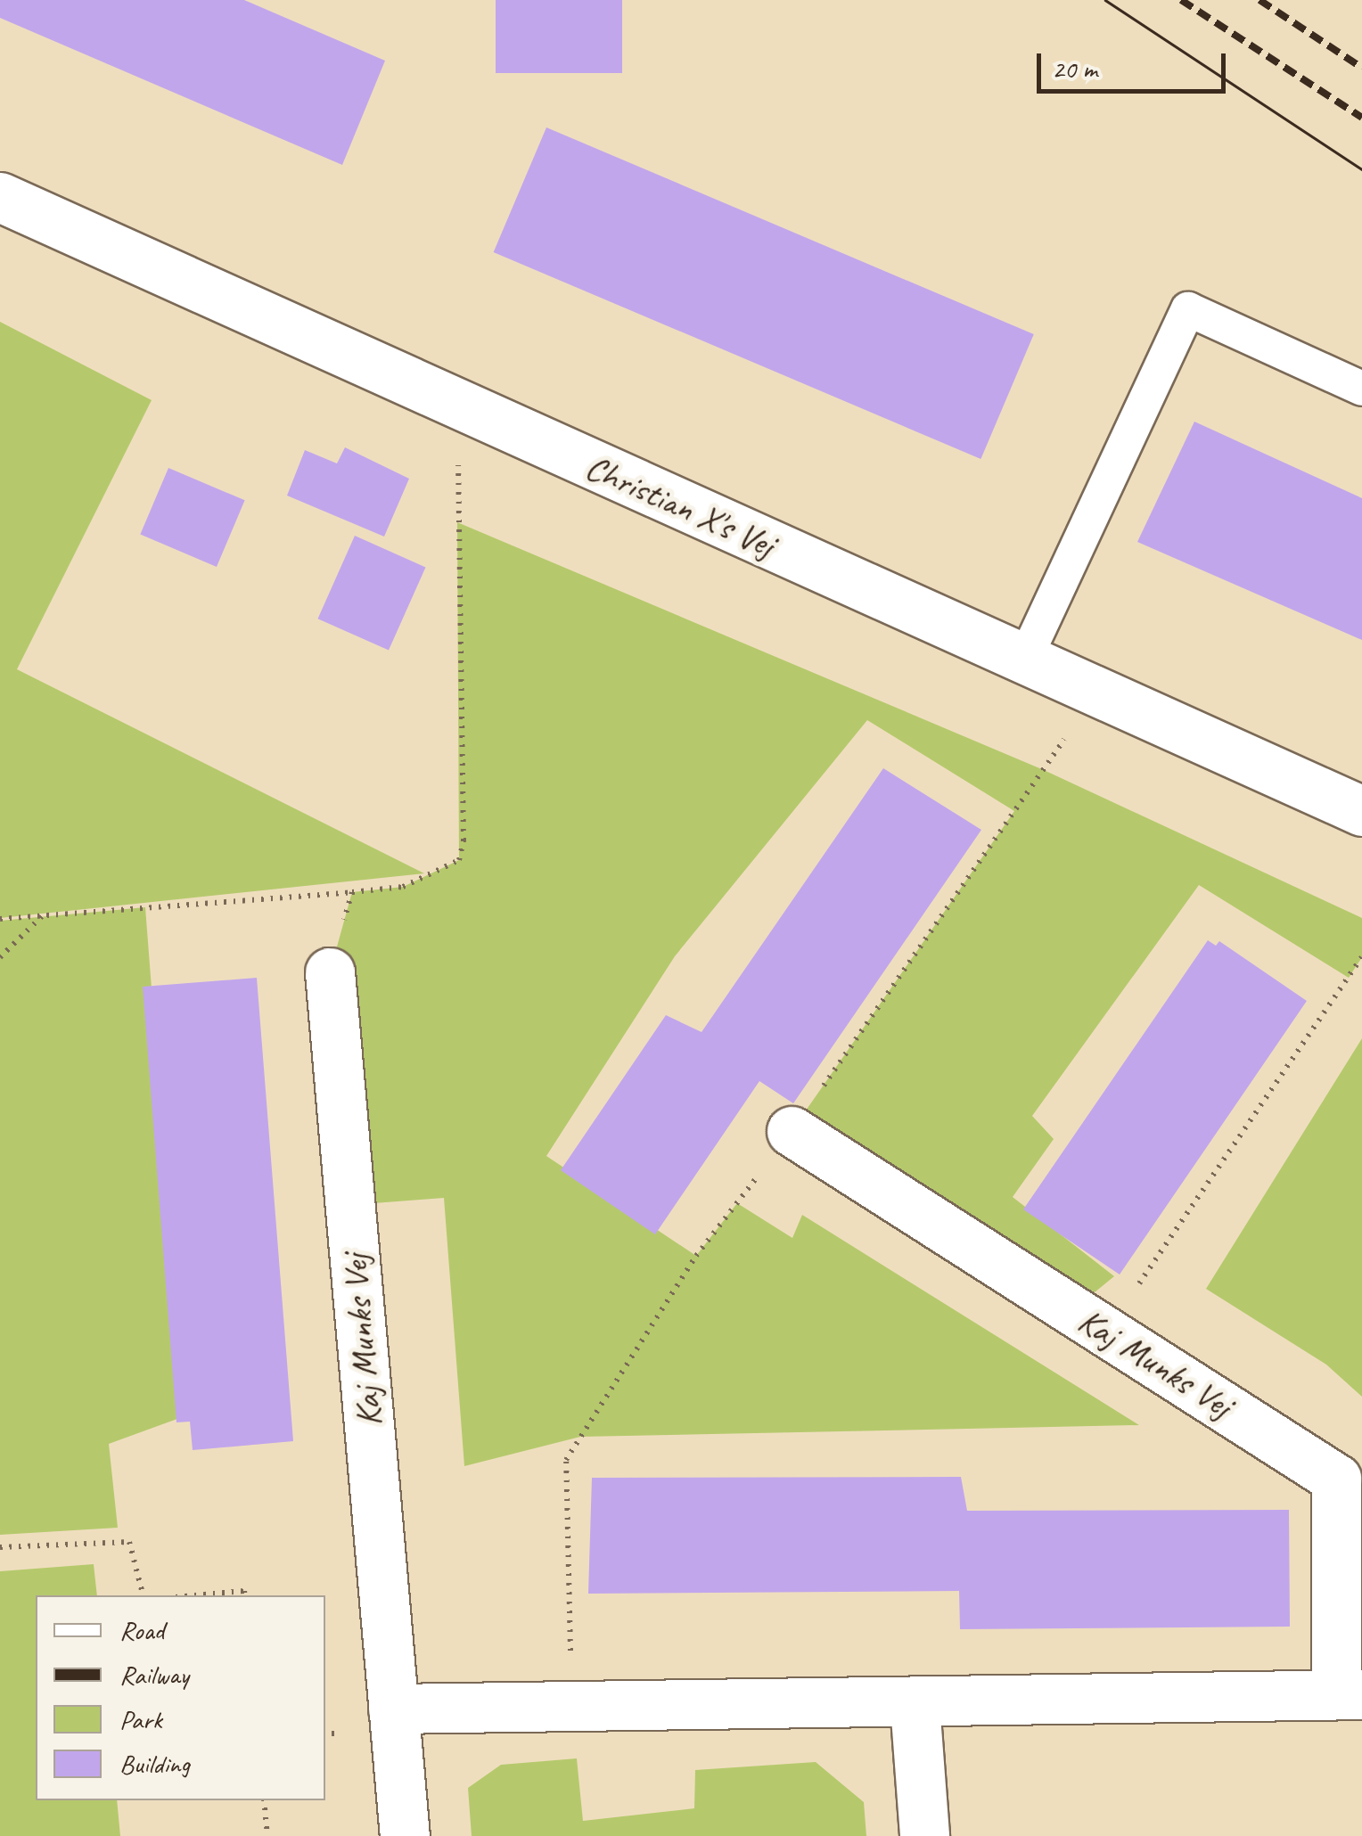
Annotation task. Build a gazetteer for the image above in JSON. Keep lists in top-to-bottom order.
{
  "streets": {
    "street": ["Christian X's Vej", "Kaj Munks Vej"]
  },
  "legend": [
    "Road",
    "Railway",
    "Park",
    "Building"
  ],
  "scale_bar": "20 m"
}
